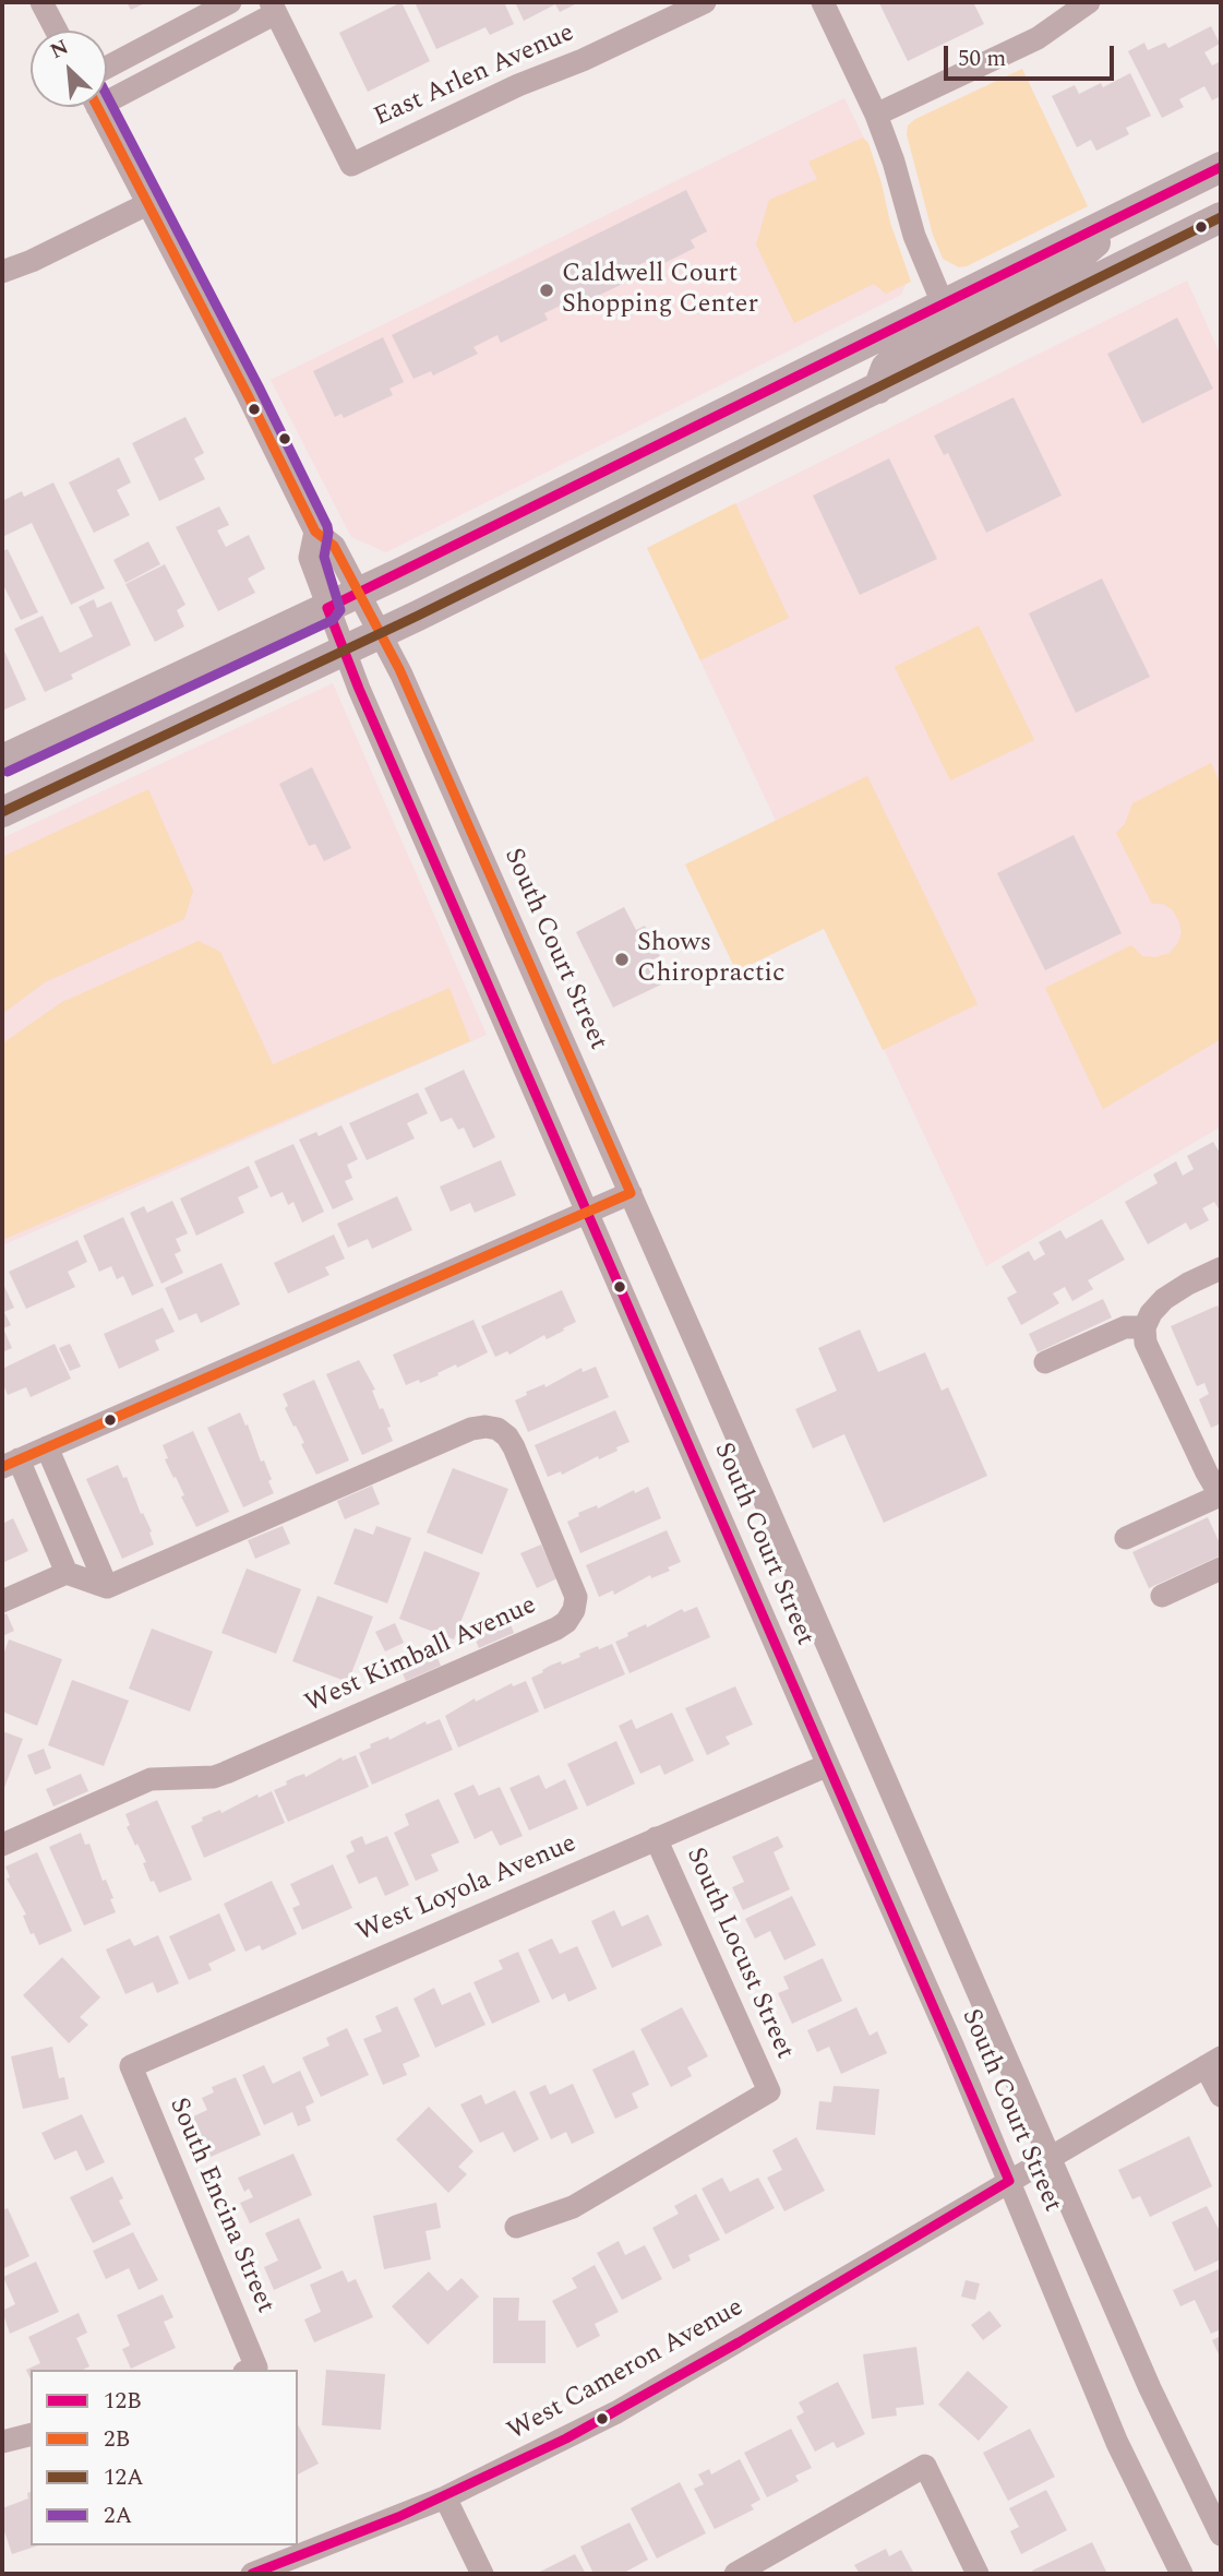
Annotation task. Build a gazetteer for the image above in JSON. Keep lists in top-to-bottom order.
{
  "streets": {
    "street": [
      "East Arlen Avenue",
      "South Court Street",
      "West Kimball Avenue",
      "West Loyola Avenue",
      "South Locust Street",
      "South Encina Street",
      "West Cameron Avenue"
    ]
  },
  "crossings": [
    ["South Court Street", "West Loyola Avenue"],
    ["South Court Street", "West Cameron Avenue"],
    ["West Loyola Avenue", "South Locust Street"],
    ["West Loyola Avenue", "South Encina Street"]
  ],
  "places": ["Caldwell Court Shopping Center", "Shows Chiropractic"],
  "lines": [
    "transit line 2A",
    "transit line 2B",
    "transit line 12B",
    "transit line 12A"
  ],
  "legend": [
    "12B",
    "2B",
    "12A",
    "2A"
  ],
  "scale_bar": "50 m",
  "north": "top left"
}
